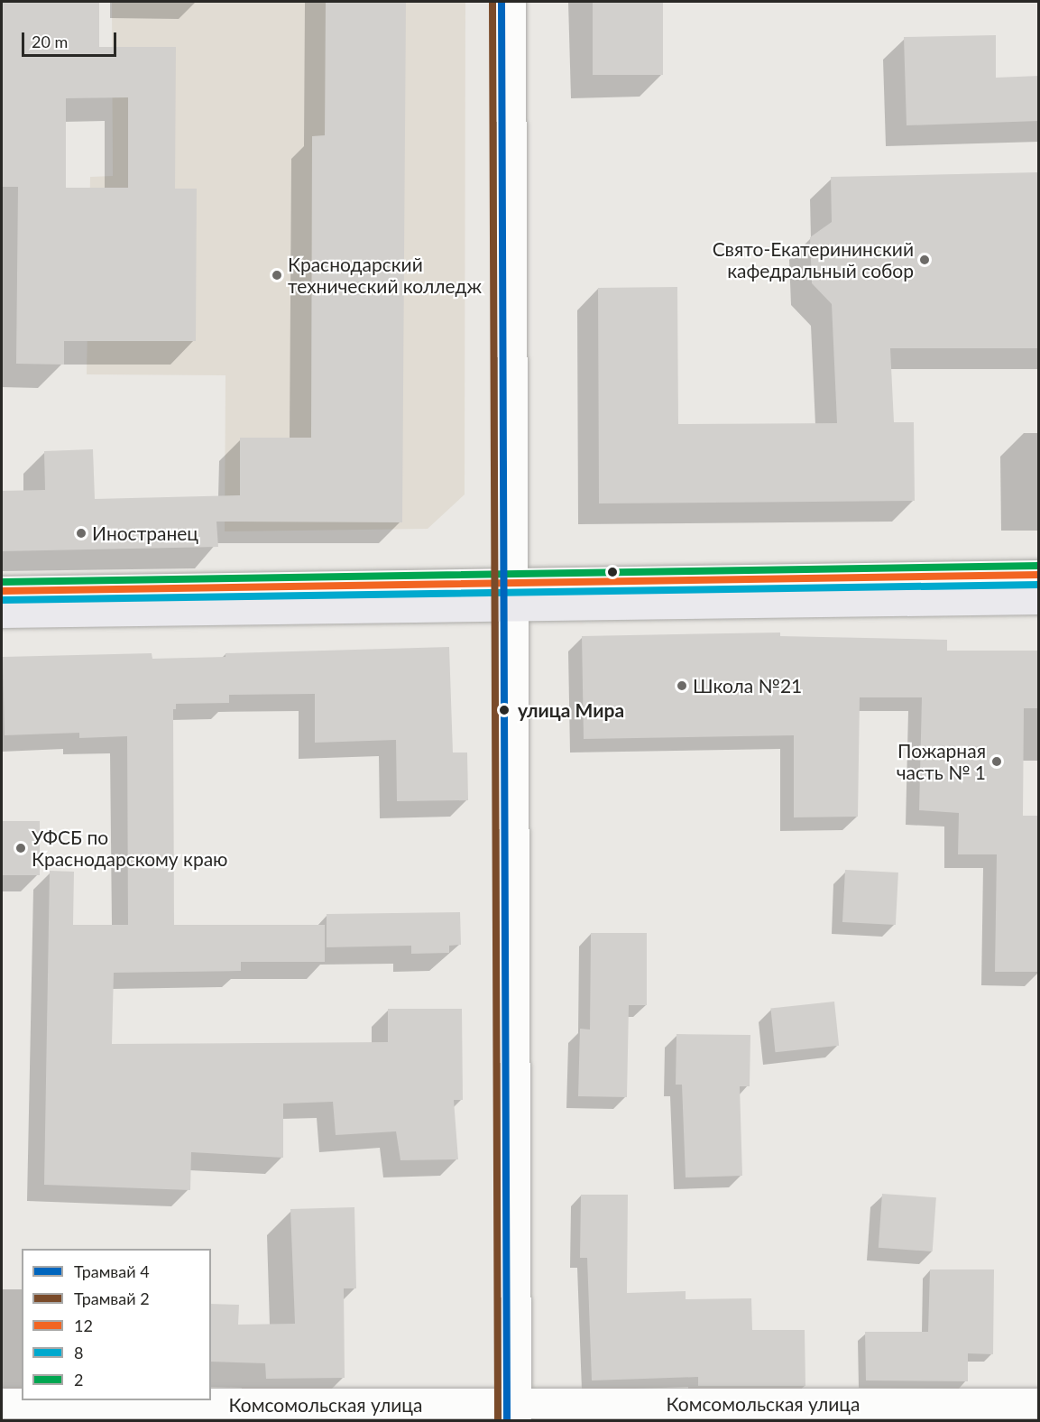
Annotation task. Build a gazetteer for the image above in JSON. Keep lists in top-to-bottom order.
{
  "streets": {
    "street": ["Комсомольская улица"]
  },
  "places": [
    "Свято-Екатерининский кафедральный собор",
    "Краснодарский технический колледж",
    "Иностранец",
    "Школа №21",
    "улица Мира",
    "Пожарная часть № 1",
    "УФСБ по Краснодарскому краю"
  ],
  "lines": [
    "tram line 4",
    "tram line 2",
    "transit line 2",
    "transit line 12",
    "transit line 8"
  ],
  "legend": [
    "Трамвай 4",
    "Трамвай 2",
    "12",
    "8",
    "2"
  ],
  "scale_bar": "20 m"
}
